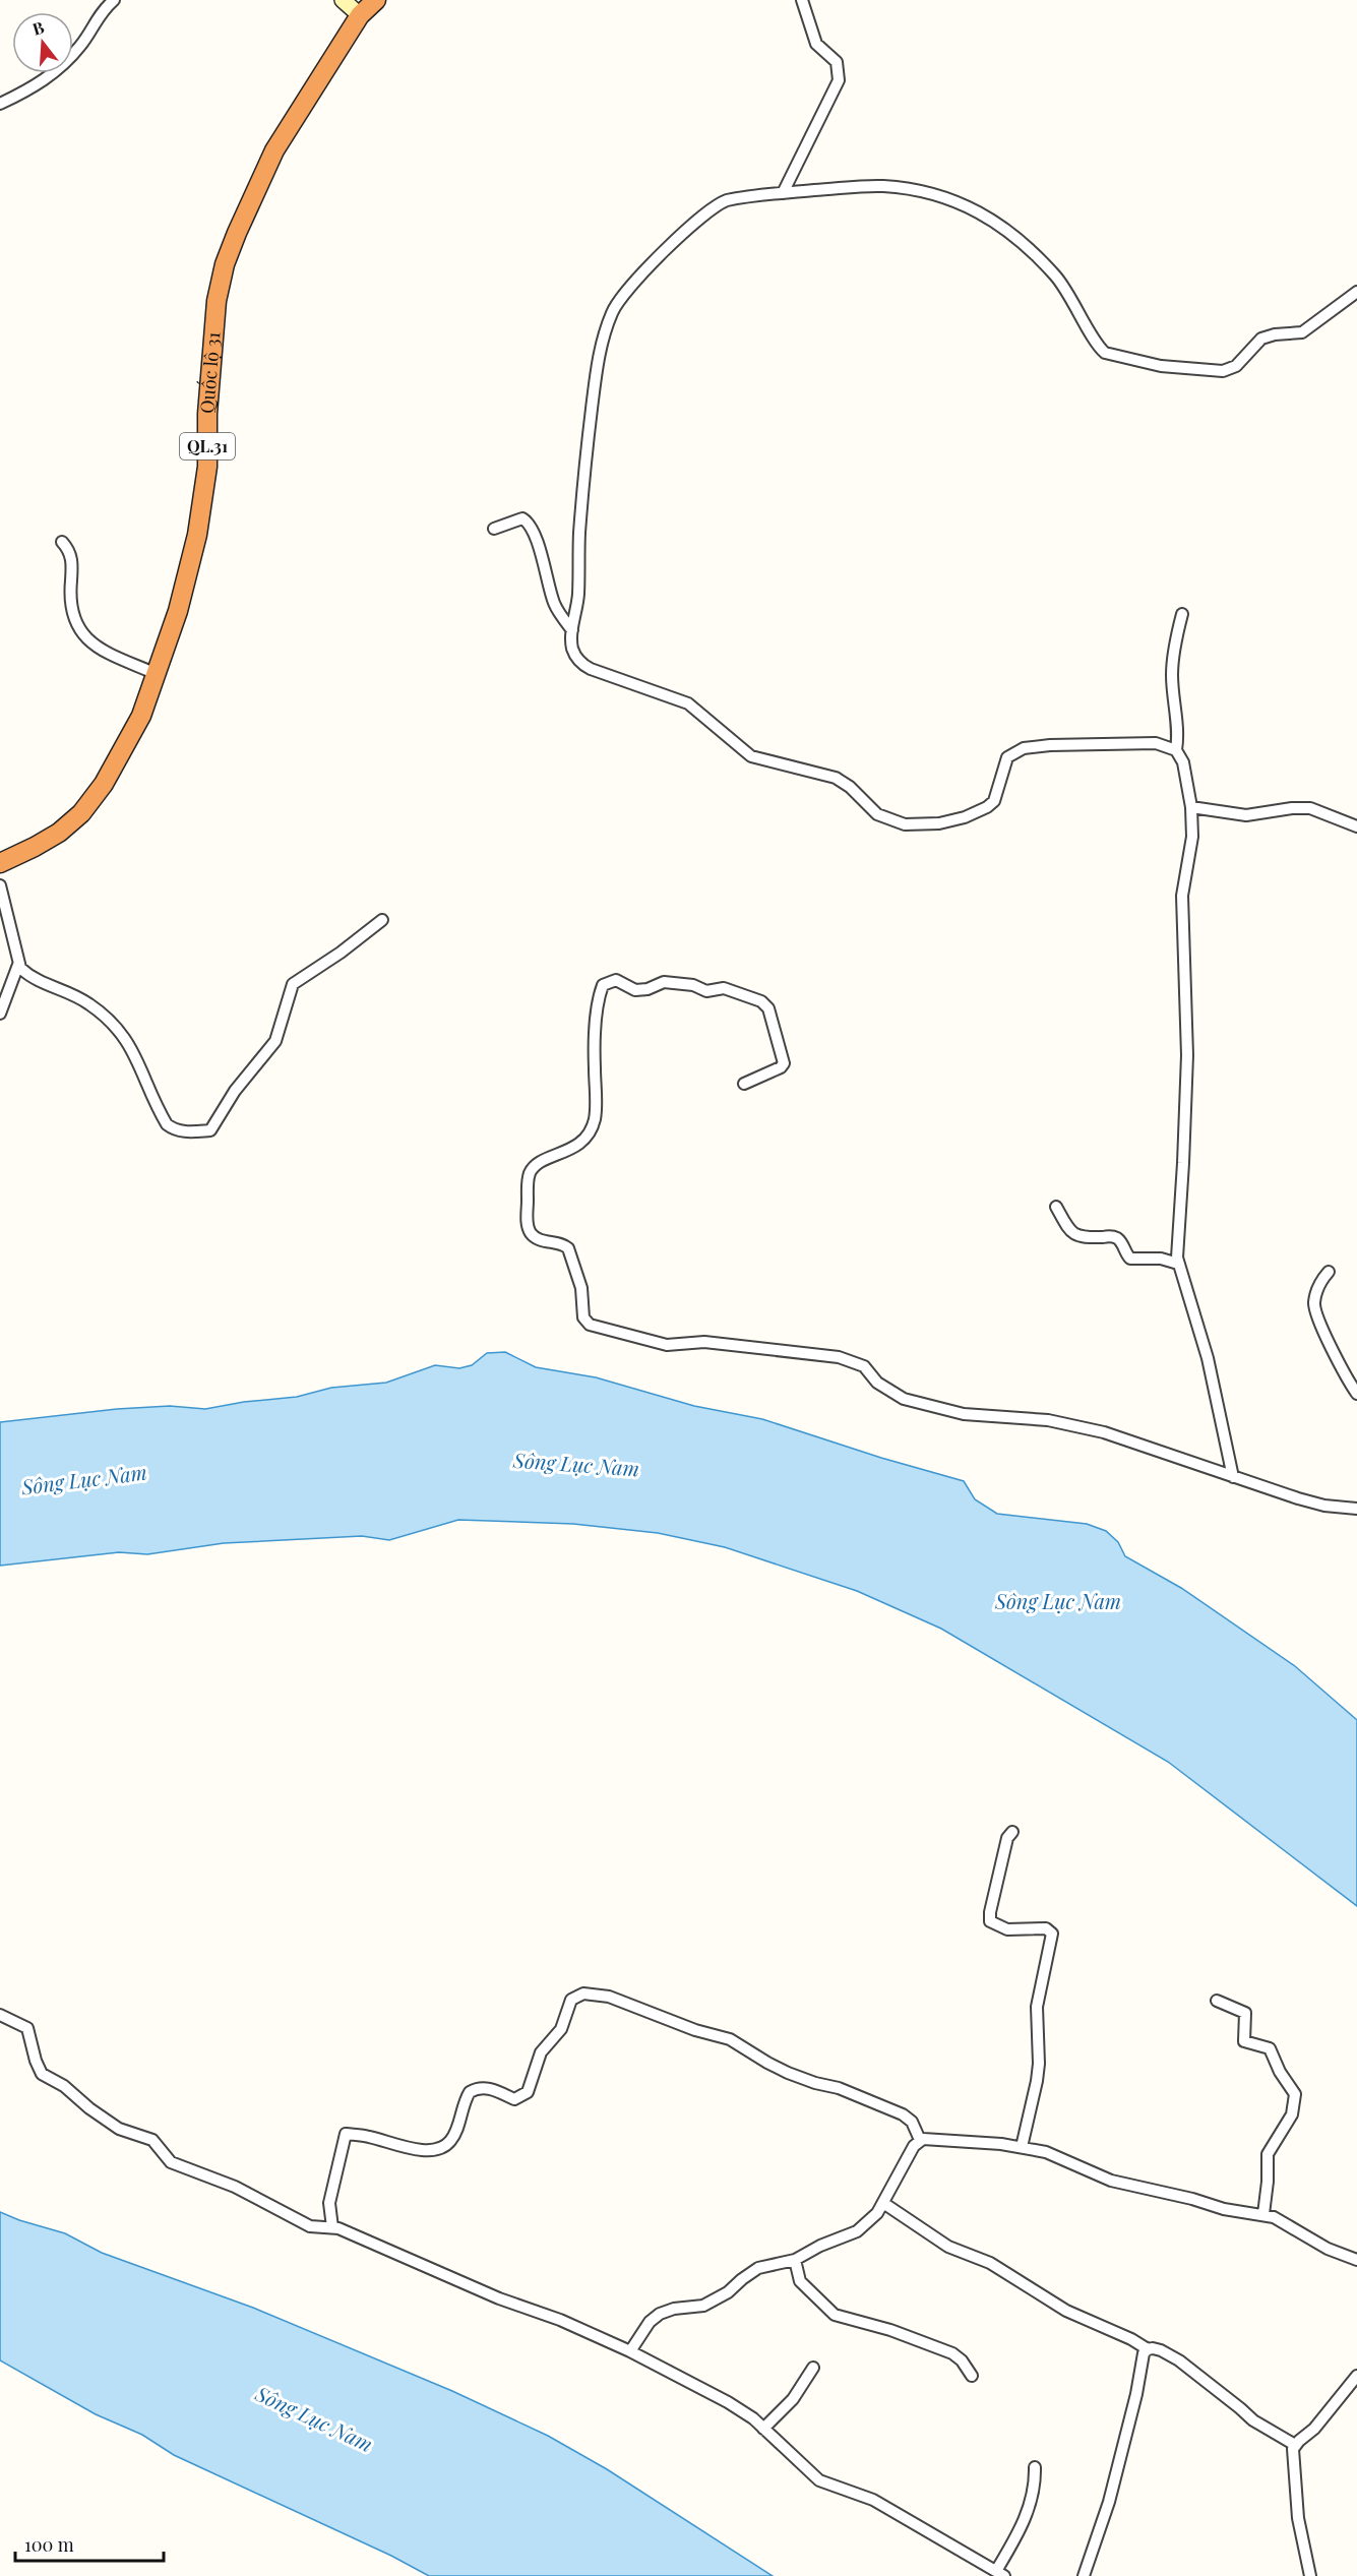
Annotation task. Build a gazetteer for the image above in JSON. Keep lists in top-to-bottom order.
{
  "streets": {
    "highway": ["Quốc lộ 31", "QL.31"]
  },
  "water": ["Sông Lục Nam"],
  "scale_bar": "100 m",
  "north": "top"
}
